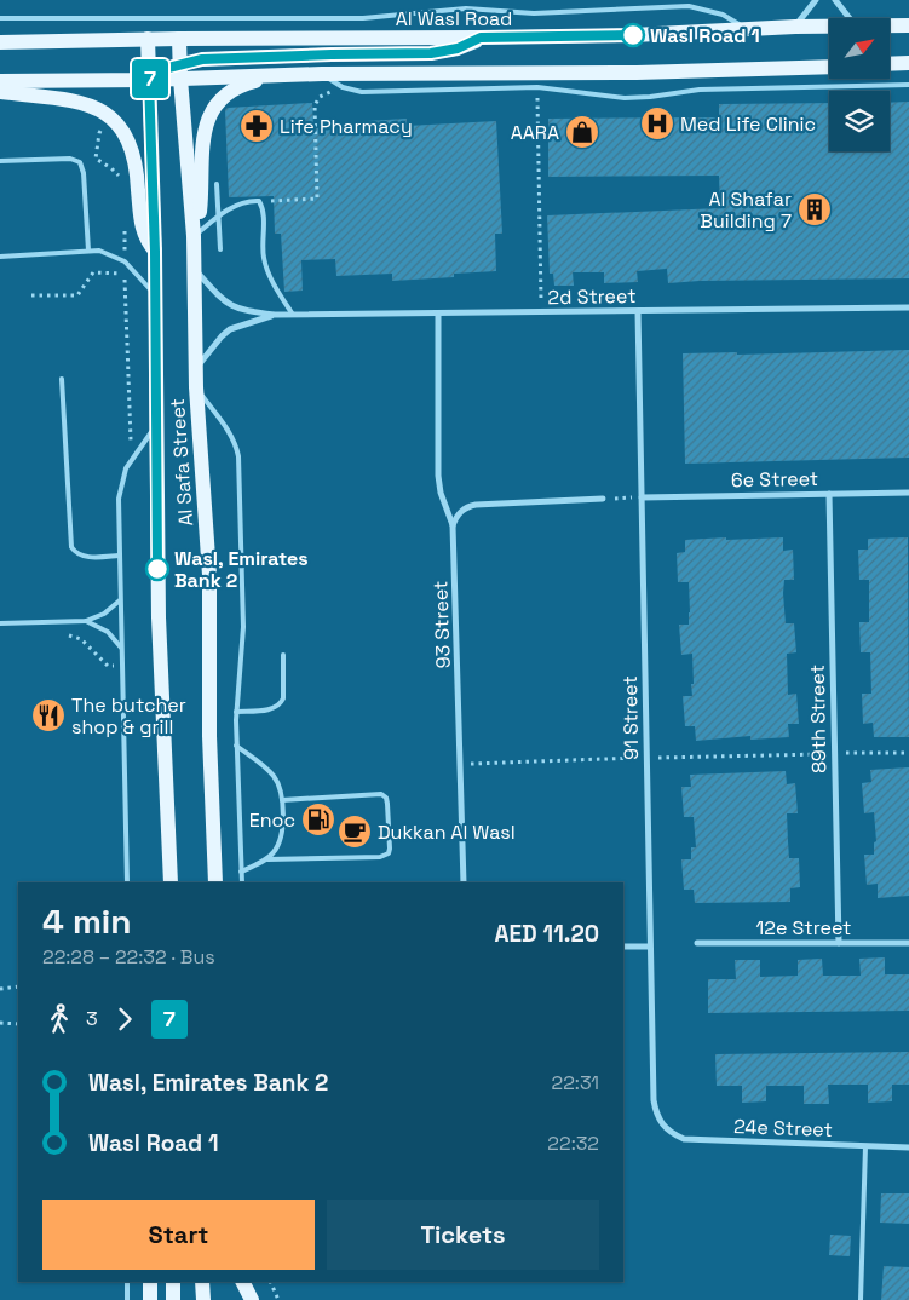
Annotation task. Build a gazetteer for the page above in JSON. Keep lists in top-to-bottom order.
{
  "streets": {
    "main road": ["Al Wasl Road", "Al Safa Street"],
    "street": [
      "2d Street",
      "6e Street",
      "93 Street",
      "91 Street",
      "89th Street",
      "12e Street",
      "24e Street"
    ]
  },
  "crossings": [
    ["Al Wasl Road", "Al Safa Street"],
    ["2d Street", "Al Safa Street"],
    ["2d Street", "93 Street"],
    ["2d Street", "91 Street"],
    ["6e Street", "91 Street"],
    ["6e Street", "89th Street"],
    ["91 Street", "24e Street"],
    ["89th Street", "12e Street"]
  ],
  "places": {
    "other": ["Wasl Road 1", "Wasl, Emirates Bank 2"],
    "hospital": ["Med Life Clinic"],
    "pharmacy": ["Life Pharmacy"],
    "shop": ["AARA"],
    "building": ["Al Shafar Building 7"],
    "restaurant": ["The butcher shop & grill"],
    "fuel station": ["Enoc"],
    "cafe": ["Dukkan Al Wasl"]
  },
  "lines": ["bus line 7"],
  "north": "top right",
  "page": {
    "on_map": "7",
    "heading": ["4 min", "22:28 – 22:32 · Bus", "AED 11.20"],
    "legs": ["3", "7"],
    "list": [
      {
        "name": "Wasl, Emirates Bank 2",
        "value": "22:31"
      },
      {
        "name": "Wasl Road 1",
        "value": "22:32"
      }
    ],
    "buttons": ["Start", "Tickets"]
  }
}
